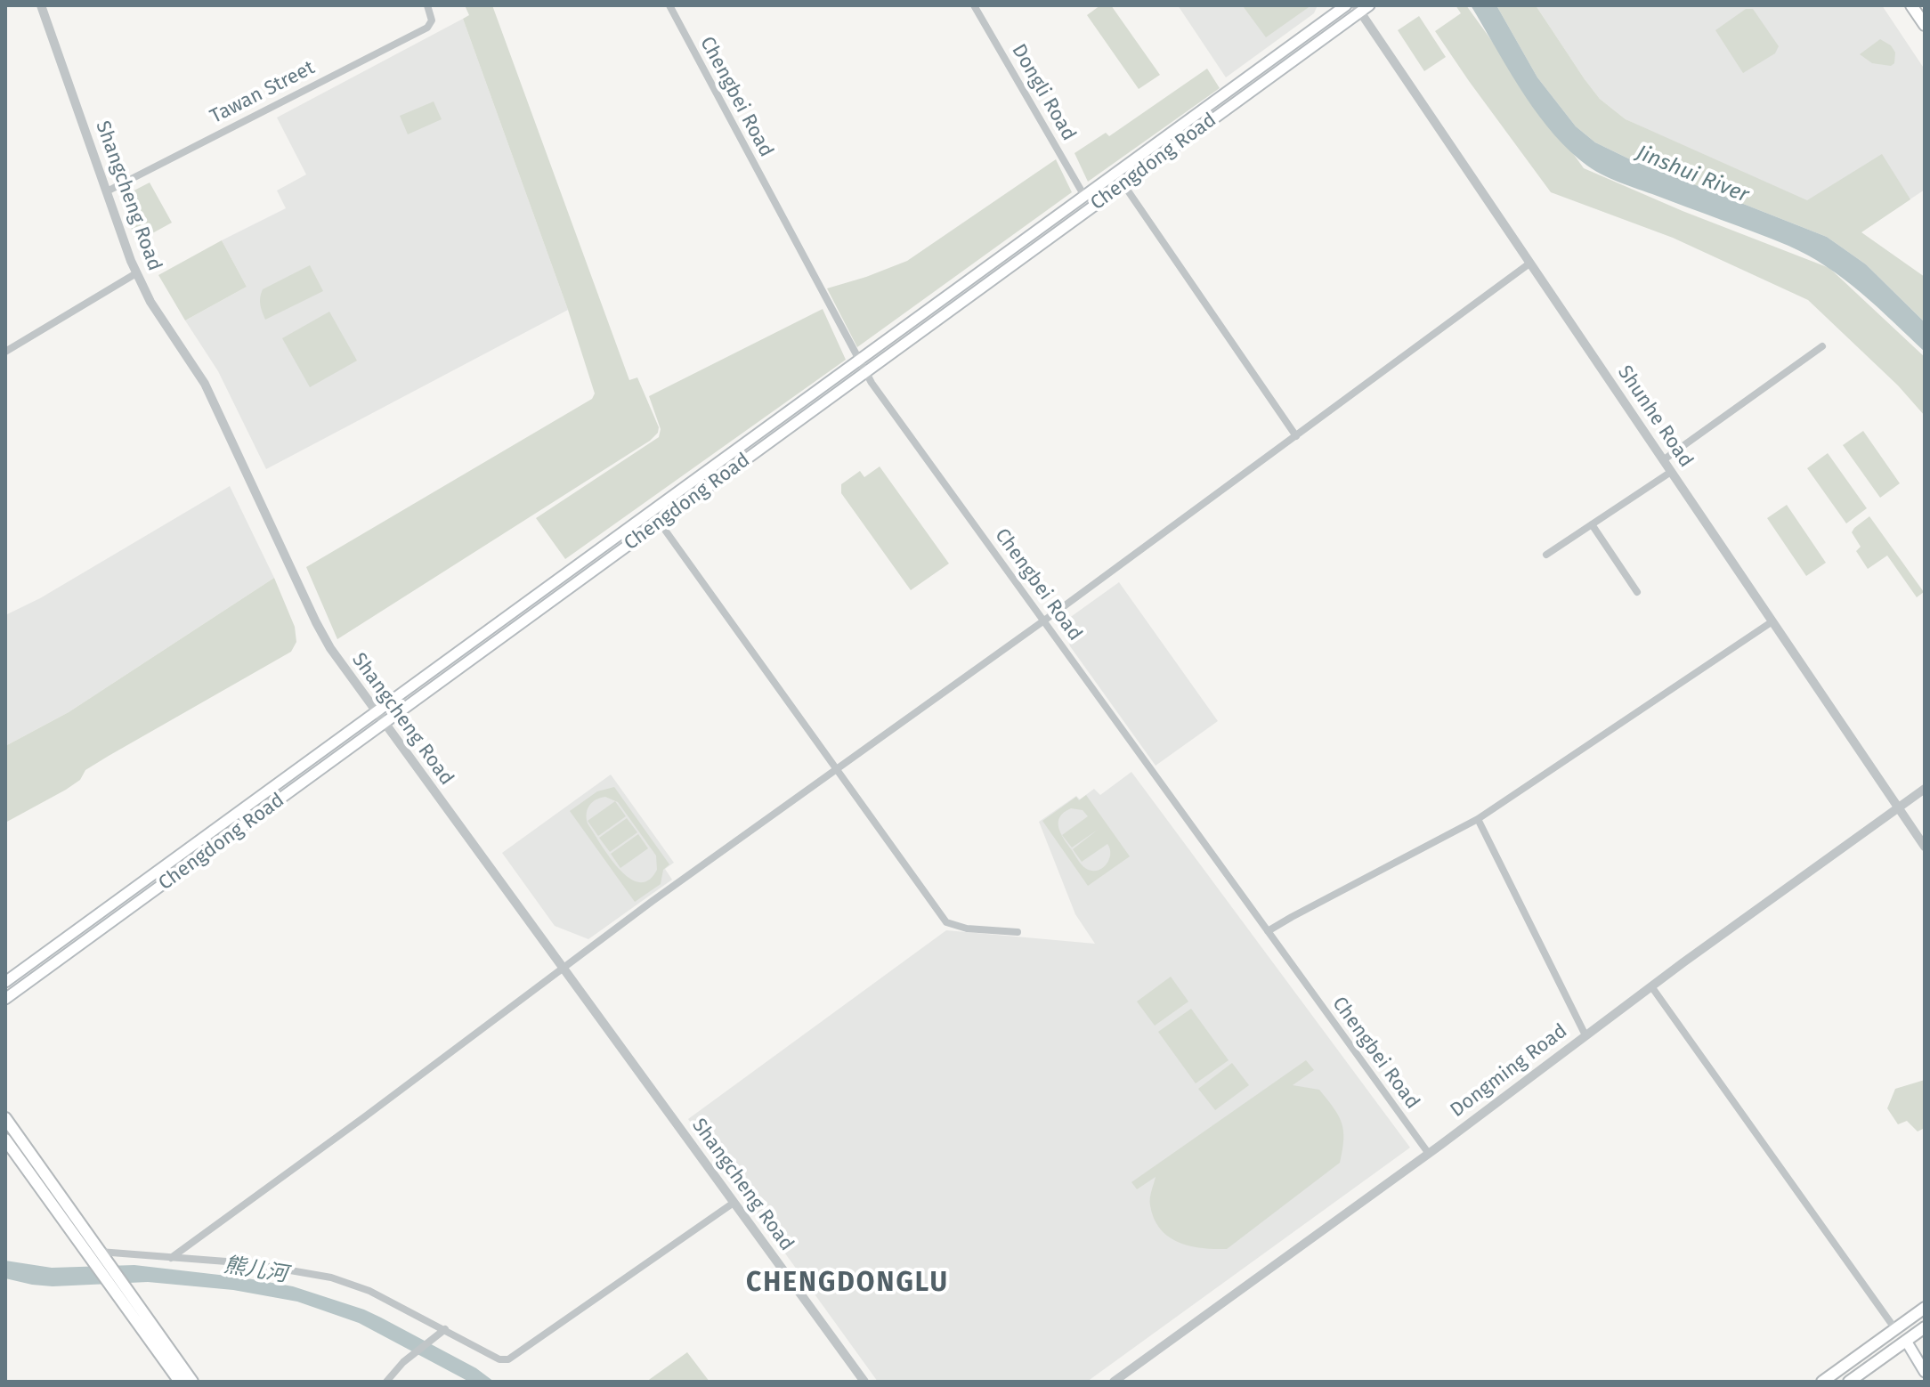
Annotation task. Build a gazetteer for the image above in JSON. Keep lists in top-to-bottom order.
{
  "streets": {
    "main road": ["Chengdong Road"],
    "street": [
      "Tawan Street",
      "Dongli Road",
      "Chengbei Road",
      "Shangcheng Road",
      "Shunhe Road",
      "Dongming Road"
    ]
  },
  "crossings": [
    ["Tawan Street", "Shangcheng Road"],
    ["Dongli Road", "Chengdong Road"],
    ["Chengbei Road", "Chengdong Road"],
    ["Chengbei Road", "Dongming Road"],
    ["Chengdong Road", "Shangcheng Road"],
    ["Chengdong Road", "Shunhe Road"],
    ["Shunhe Road", "Dongming Road"]
  ],
  "districts": ["CHENGDONGLU"],
  "water": ["Jinshui River", "熊儿河"]
}
